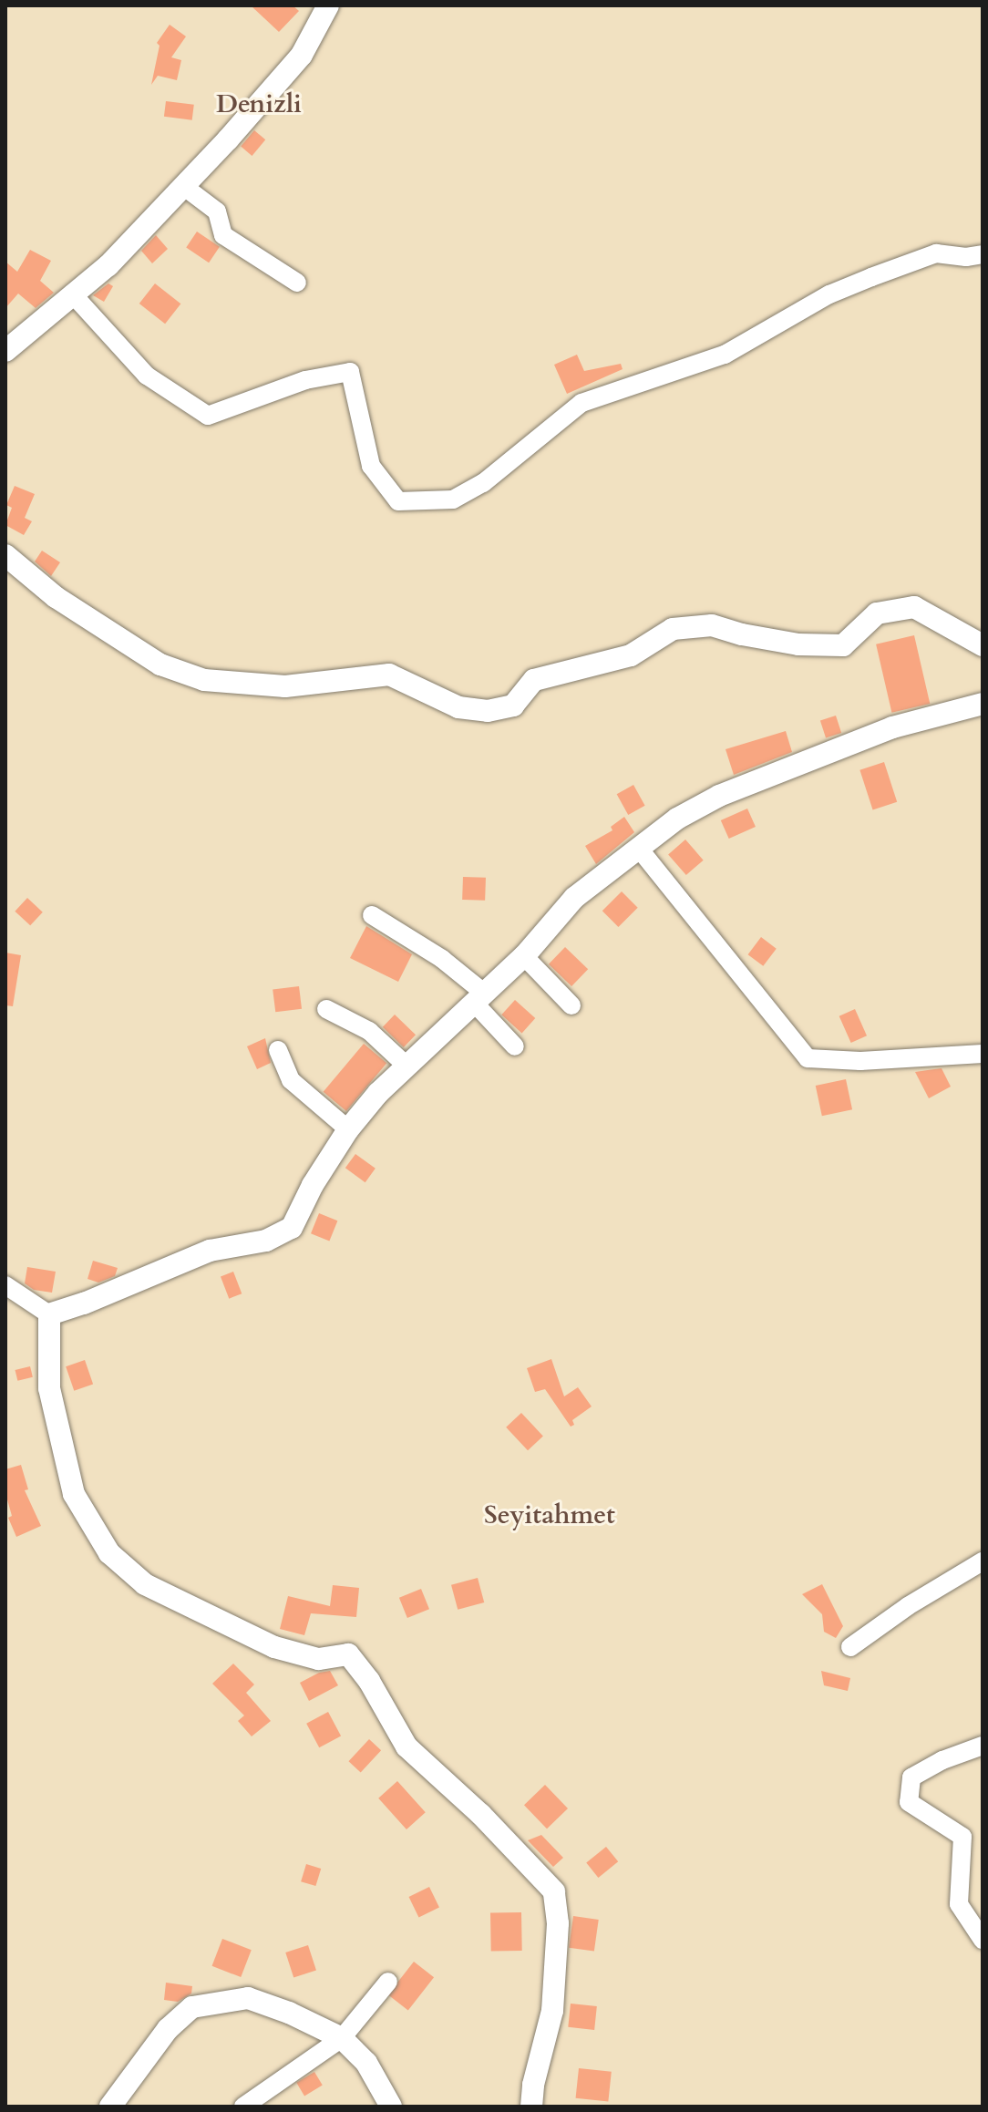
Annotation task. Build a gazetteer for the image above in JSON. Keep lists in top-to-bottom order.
{
  "districts": ["Denizli", "Seyitahmet"]
}
